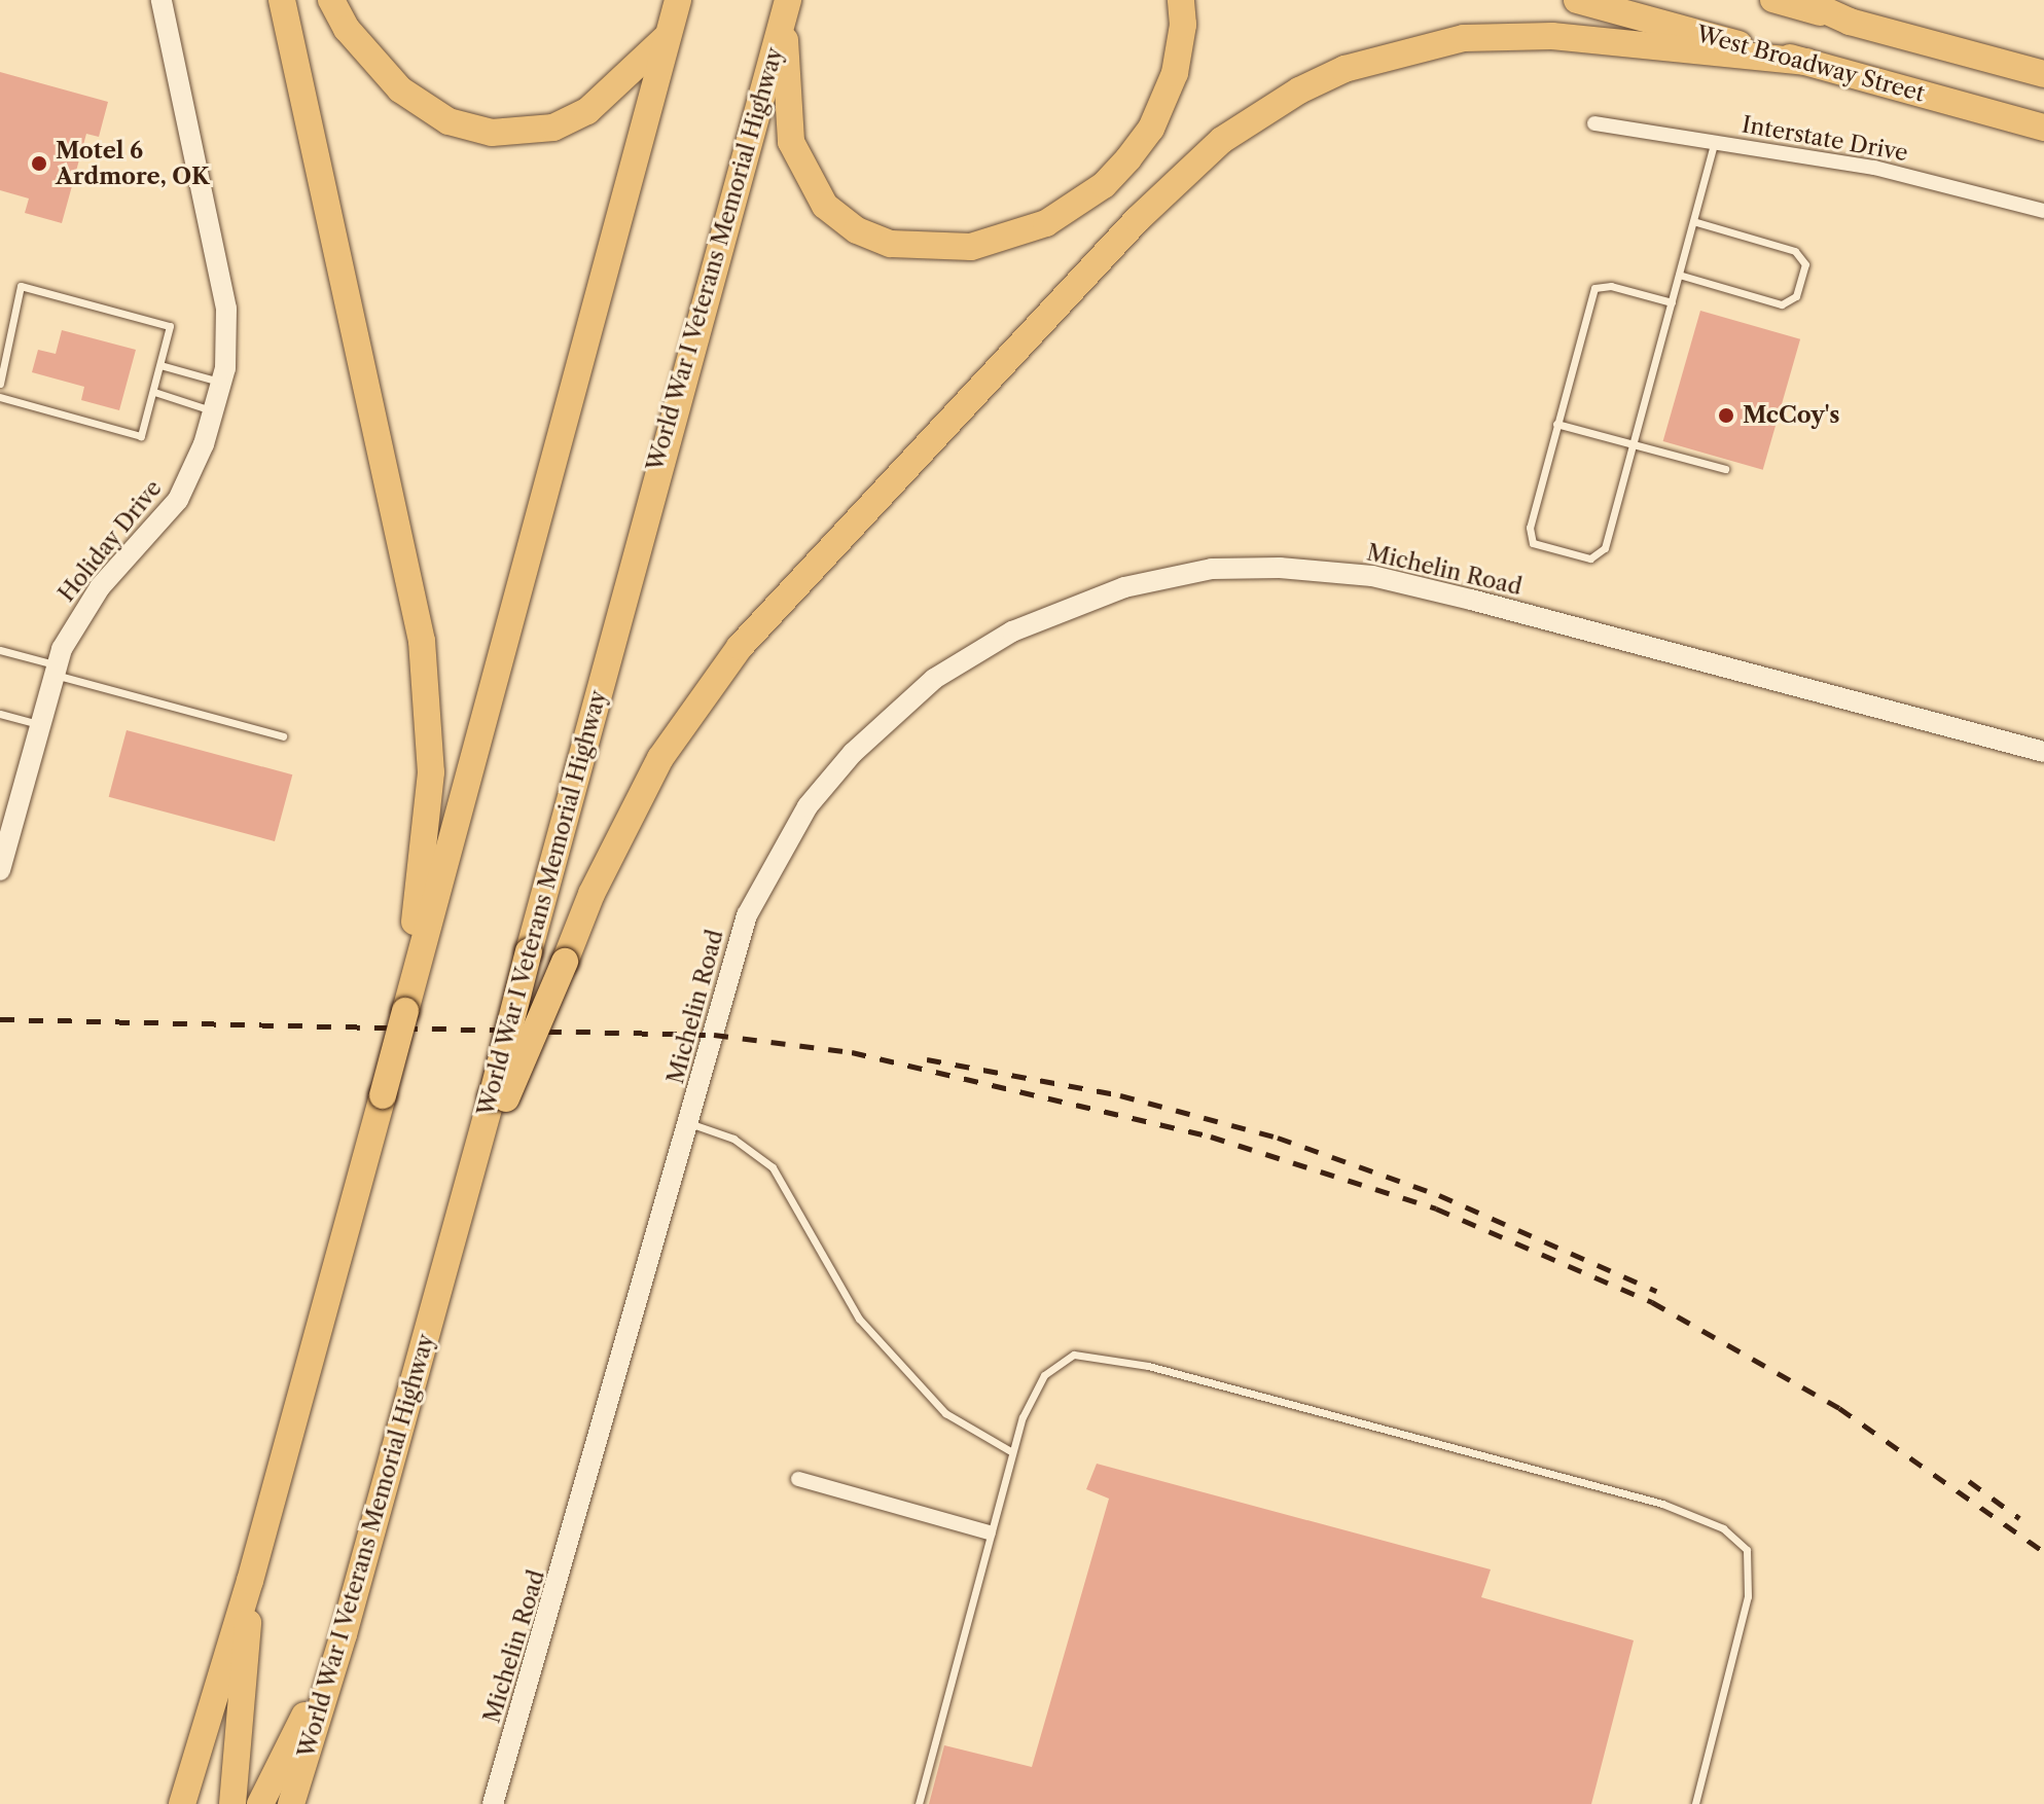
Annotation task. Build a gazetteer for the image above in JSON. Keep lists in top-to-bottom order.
{
  "streets": {
    "highway": ["West Broadway Street", "World War I Veterans Memorial Highway"],
    "street": ["Interstate Drive", "Holiday Drive", "Michelin Road"]
  },
  "places": ["Motel 6 Ardmore, OK", "McCoy's"]
}
